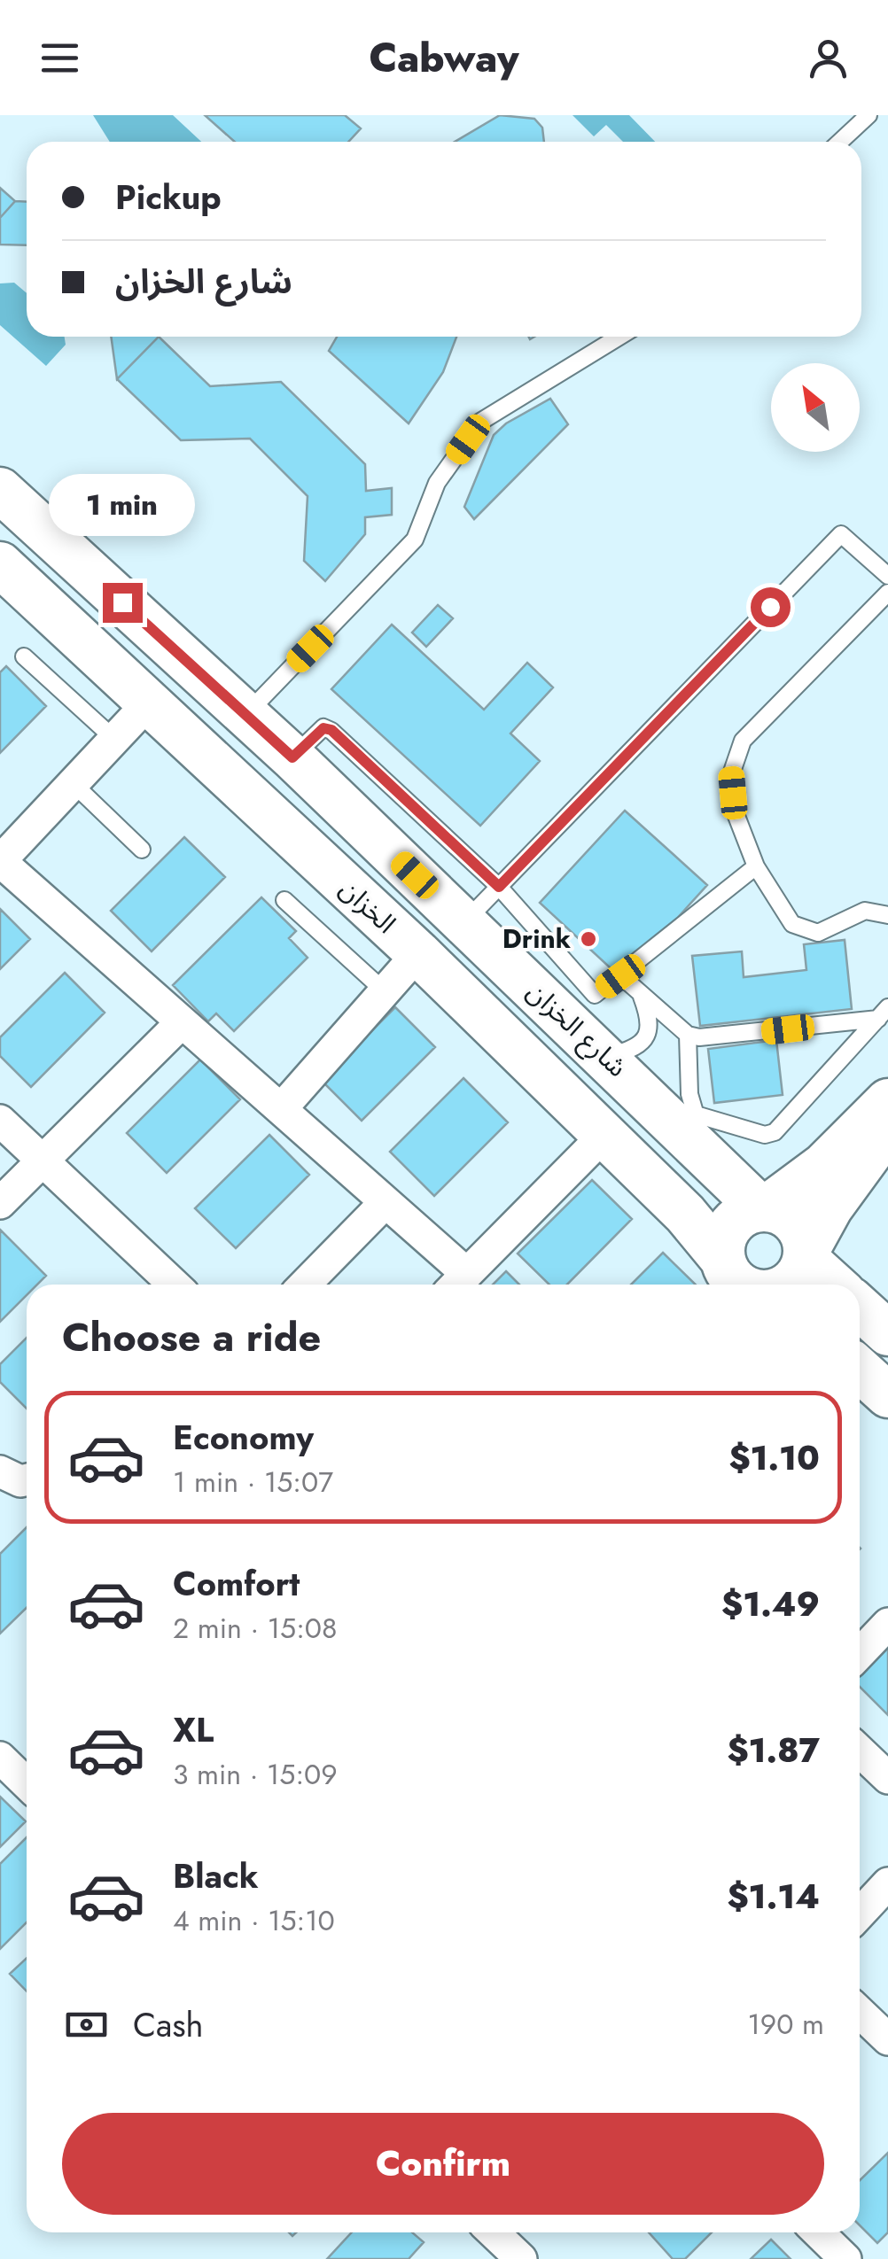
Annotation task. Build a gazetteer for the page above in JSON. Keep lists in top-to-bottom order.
{
  "streets": {
    "main road": ["الخزان", "شارع الخزان"]
  },
  "places": ["Drink"],
  "north": "top left",
  "page": {
    "header": "Cabway",
    "banner": ["Pickup", "شارع الخزان"],
    "bubble": "1 min",
    "heading": "Choose a ride",
    "list": [
      {
        "name": "Economy",
        "note": "1 min · 15:07",
        "value": "$1.10"
      },
      {
        "name": "Comfort",
        "note": "2 min · 15:08",
        "value": "$1.49"
      },
      {
        "name": "XL",
        "note": "3 min · 15:09",
        "value": "$1.87"
      },
      {
        "name": "Black",
        "note": "4 min · 15:10",
        "value": "$1.14"
      }
    ],
    "pay": ["Cash", "190 m"],
    "buttons": "Confirm"
  }
}
